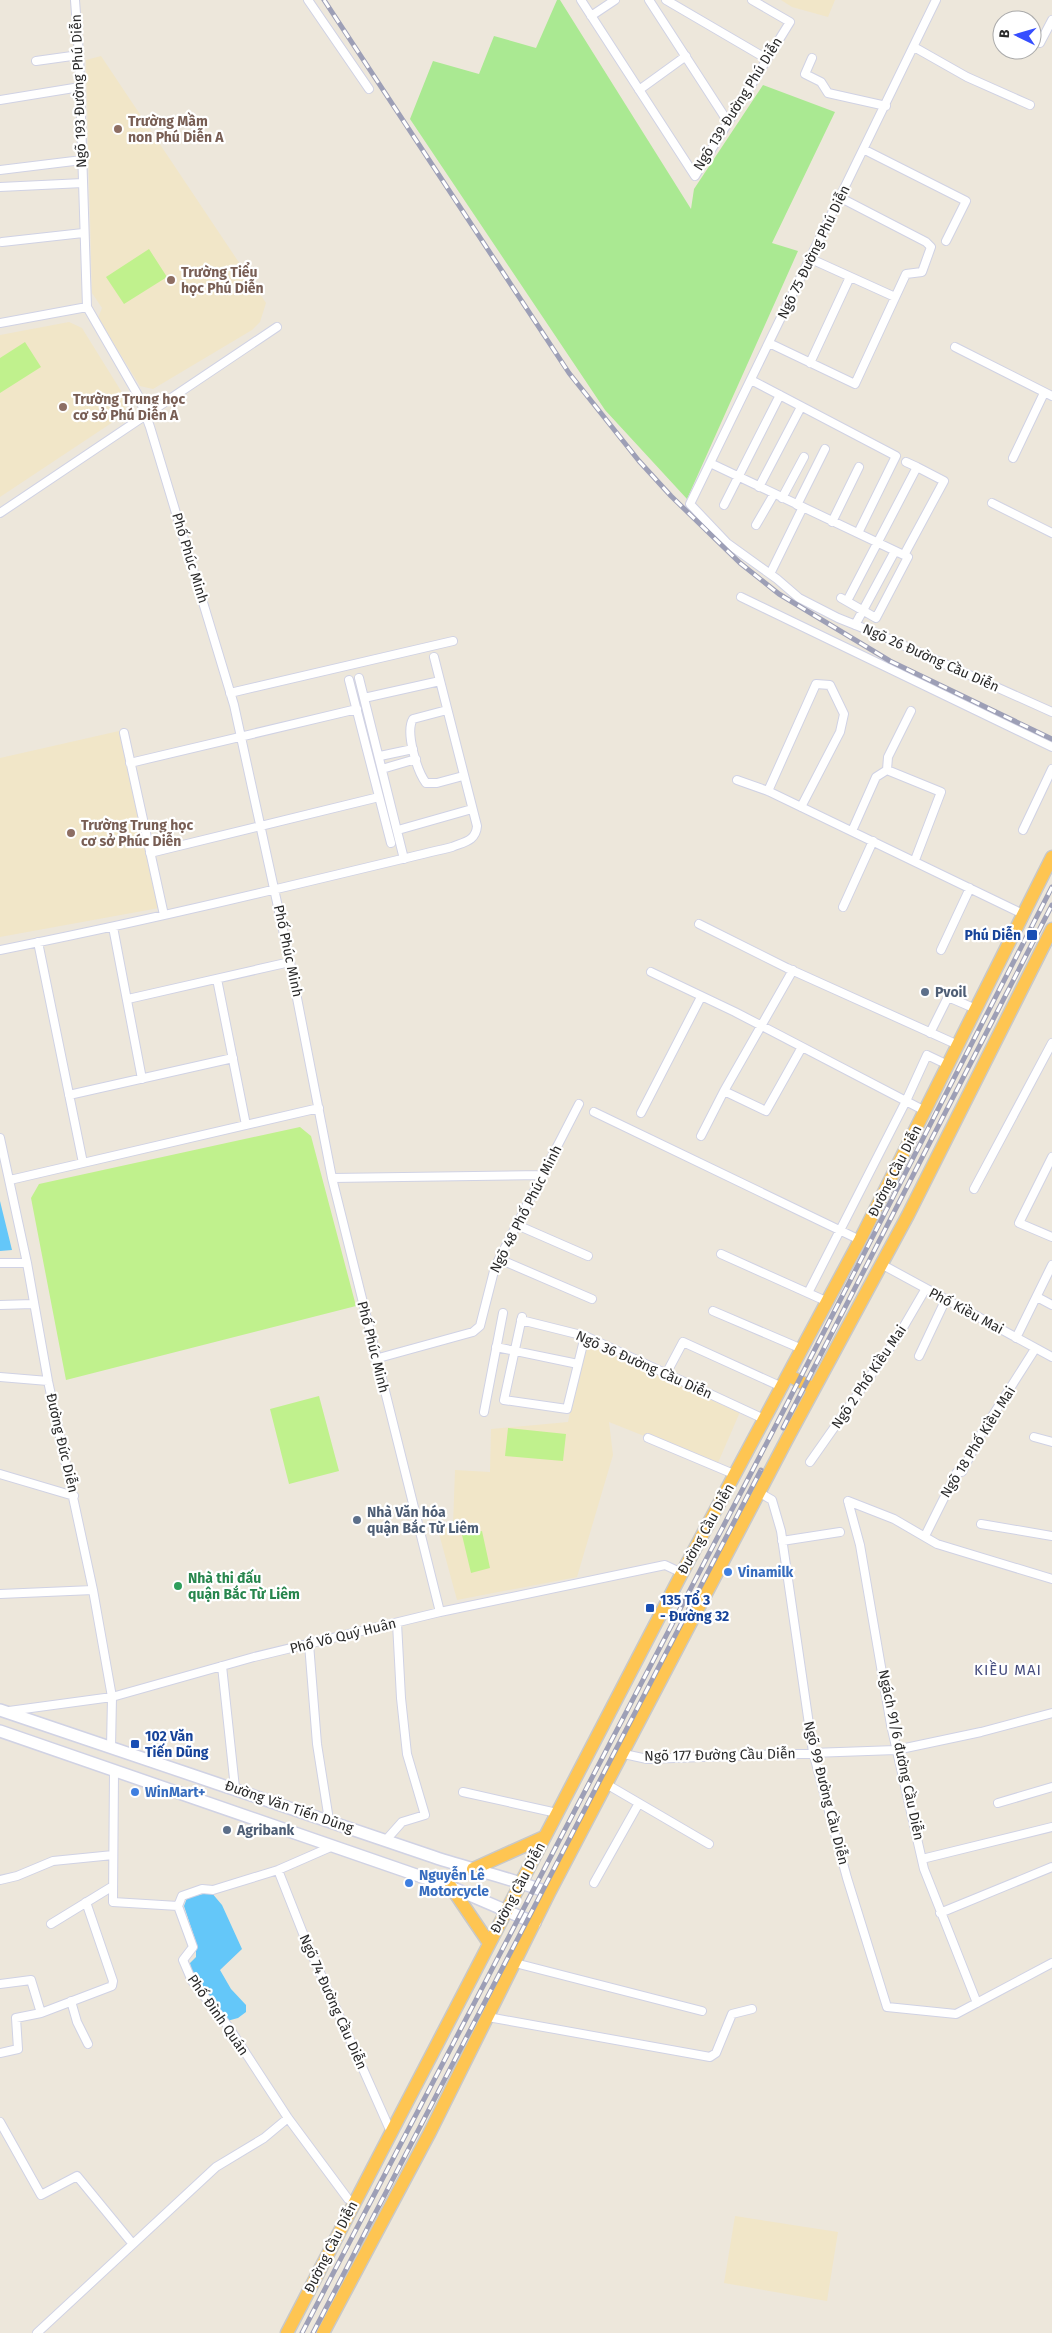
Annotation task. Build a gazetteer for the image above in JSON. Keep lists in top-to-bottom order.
{
  "streets": {
    "highway": ["Đường Cầu Diễn"],
    "main road": ["Đường Văn Tiến Dũng"],
    "street": [
      "Ngõ 193 Đường Phú Diễn",
      "Ngõ 139 Đường Phú Diễn",
      "Ngõ 75 Đường Phú Diễn",
      "Phố Phúc Minh",
      "Ngõ 26 Đường Cầu Diễn",
      "Ngõ 48 Phố Phúc Minh",
      "Phố Kiều Mai",
      "Ngõ 36 Đường Cầu Diễn",
      "Ngõ 2 Phố Kiều Mai",
      "Ngõ 18 Phố Kiều Mai",
      "Đường Đức Diễn",
      "Phố Võ Quý Huân",
      "Ngõ 177 Đường Cầu Diễn",
      "Ngách 91/6 đường Cầu Diễn",
      "Ngõ 99 Đường Cầu Diễn",
      "Ngõ 74 Đường Cầu Diễn",
      "Phố Đình Quán"
    ]
  },
  "crossings": [
    ["Ngõ 193 Đường Phú Diễn", "Phố Phúc Minh"],
    ["Phố Phúc Minh", "Ngõ 48 Phố Phúc Minh"],
    ["Phố Phúc Minh", "Phố Võ Quý Huân"],
    ["Đường Cầu Diễn", "Ngõ 36 Đường Cầu Diễn"],
    ["Đường Cầu Diễn", "Phố Võ Quý Huân"],
    ["Đường Cầu Diễn", "Đường Văn Tiến Dũng"],
    ["Đường Cầu Diễn", "Ngõ 74 Đường Cầu Diễn"],
    ["Đường Cầu Diễn", "Phố Đình Quán"],
    ["Phố Kiều Mai", "Ngõ 2 Phố Kiều Mai"],
    ["Phố Kiều Mai", "Ngõ 18 Phố Kiều Mai"],
    ["Ngõ 18 Phố Kiều Mai", "Ngách 91/6 đường Cầu Diễn"],
    ["Đường Đức Diễn", "Phố Võ Quý Huân"],
    ["Đường Đức Diễn", "Đường Văn Tiến Dũng"],
    ["Phố Võ Quý Huân", "Đường Văn Tiến Dũng"],
    ["Ngõ 177 Đường Cầu Diễn", "Ngách 91/6 đường Cầu Diễn"],
    ["Ngõ 177 Đường Cầu Diễn", "Ngõ 99 Đường Cầu Diễn"],
    ["Ngách 91/6 đường Cầu Diễn", "Ngõ 99 Đường Cầu Diễn"]
  ],
  "districts": ["KIỀU MAI"],
  "places": {
    "other": [
      "Trường Mầm non Phú Diễn A",
      "Trường Tiểu học Phú Diễn",
      "Trường Trung học cơ sở Phú Diễn A",
      "Trường Trung học cơ sở Phúc Diễn",
      "Pvoil",
      "Nhà Văn hóa quận Bắc Từ Liêm",
      "Vinamilk",
      "Nhà thi đấu quận Bắc Từ Liêm",
      "WinMart+",
      "Agribank",
      "Nguyễn Lê Motorcycle"
    ],
    "transit": ["Phú Diễn", "135 Tổ 3 - Đường 32", "102 Văn Tiến Dũng"]
  },
  "north": "left"
}
